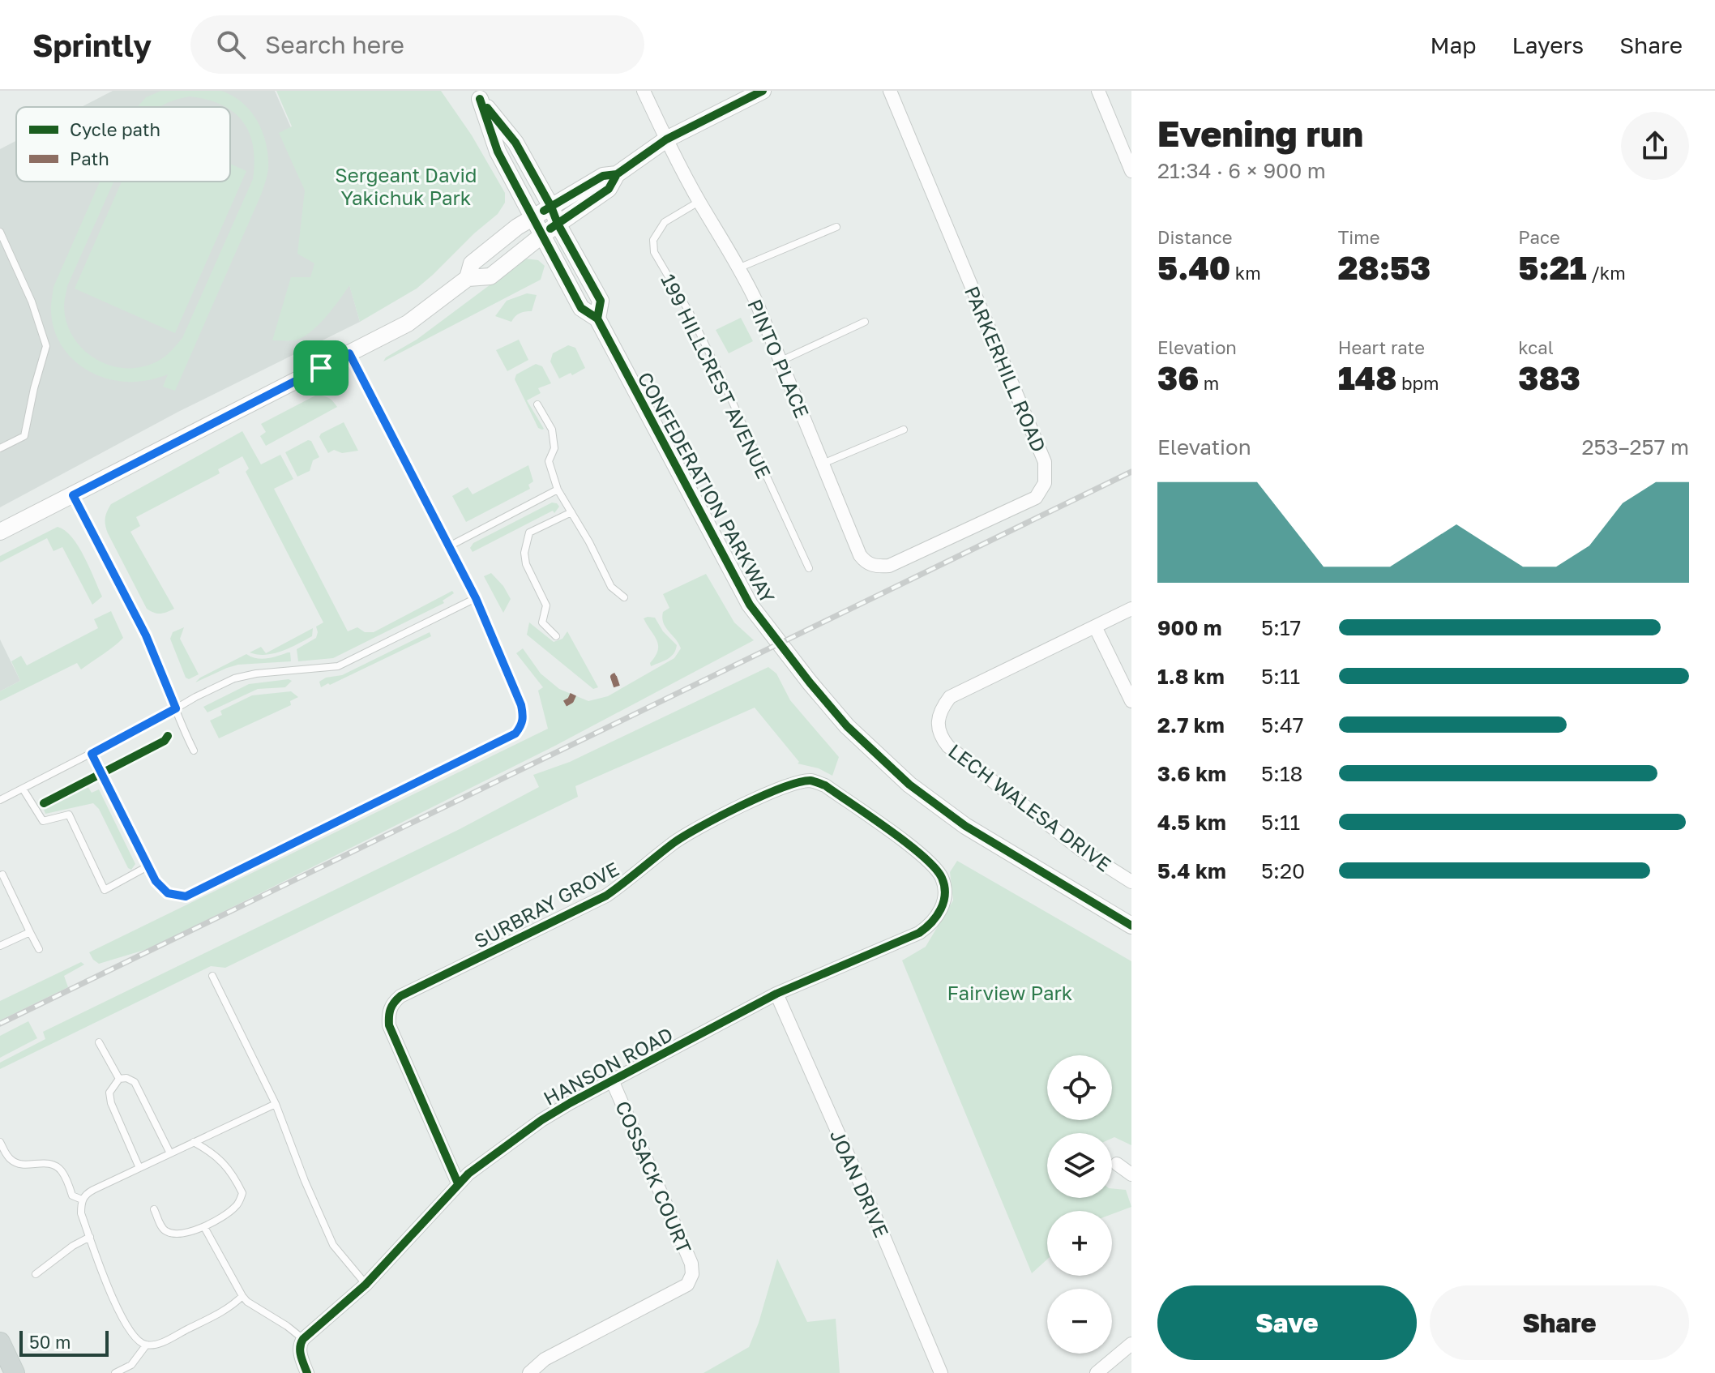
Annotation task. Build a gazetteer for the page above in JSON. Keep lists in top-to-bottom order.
{
  "streets": {
    "street": [
      "PINTO PLACE",
      "PARKERHILL ROAD",
      "CONFEDERATION PARKWAY",
      "LECH WALESA DRIVE",
      "SURBRAY GROVE",
      "HANSON ROAD",
      "COSSACK COURT",
      "JOAN DRIVE"
    ],
    "lane": ["199 HILLCREST AVENUE"]
  },
  "crossings": [
    ["PINTO PLACE", "PARKERHILL ROAD"],
    ["PINTO PLACE", "199 HILLCREST AVENUE"],
    ["SURBRAY GROVE", "HANSON ROAD"],
    ["HANSON ROAD", "COSSACK COURT"],
    ["HANSON ROAD", "JOAN DRIVE"]
  ],
  "parks": ["Sergeant David Yakichuk Park", "Fairview Park"],
  "legend": ["Cycle path", "Path"],
  "scale_bar": "50 m",
  "page": {
    "header": "Sprintly",
    "search": "Search here",
    "nav": ["Map", "Layers", "Share"],
    "heading": ["Evening run", "21:34 · 6 × 900 m"],
    "stats": [
      ["Distance", "5.40 km"],
      ["Time", "28:53"],
      ["Pace", "5:21 /km"],
      ["Elevation", "36 m"],
      ["Heart rate", "148 bpm"],
      ["kcal", "383"]
    ],
    "chart": ["Elevation", "253–257 m"],
    "list": [
      {
        "name": "900 m",
        "note": "5:17"
      },
      {
        "name": "1.8 km",
        "note": "5:11"
      },
      {
        "name": "2.7 km",
        "note": "5:47"
      },
      {
        "name": "3.6 km",
        "note": "5:18"
      },
      {
        "name": "4.5 km",
        "note": "5:11"
      },
      {
        "name": "5.4 km",
        "note": "5:20"
      }
    ],
    "map_buttons": ["+", "−"],
    "buttons": ["Save", "Share"],
    "scale": "50 m"
  }
}
